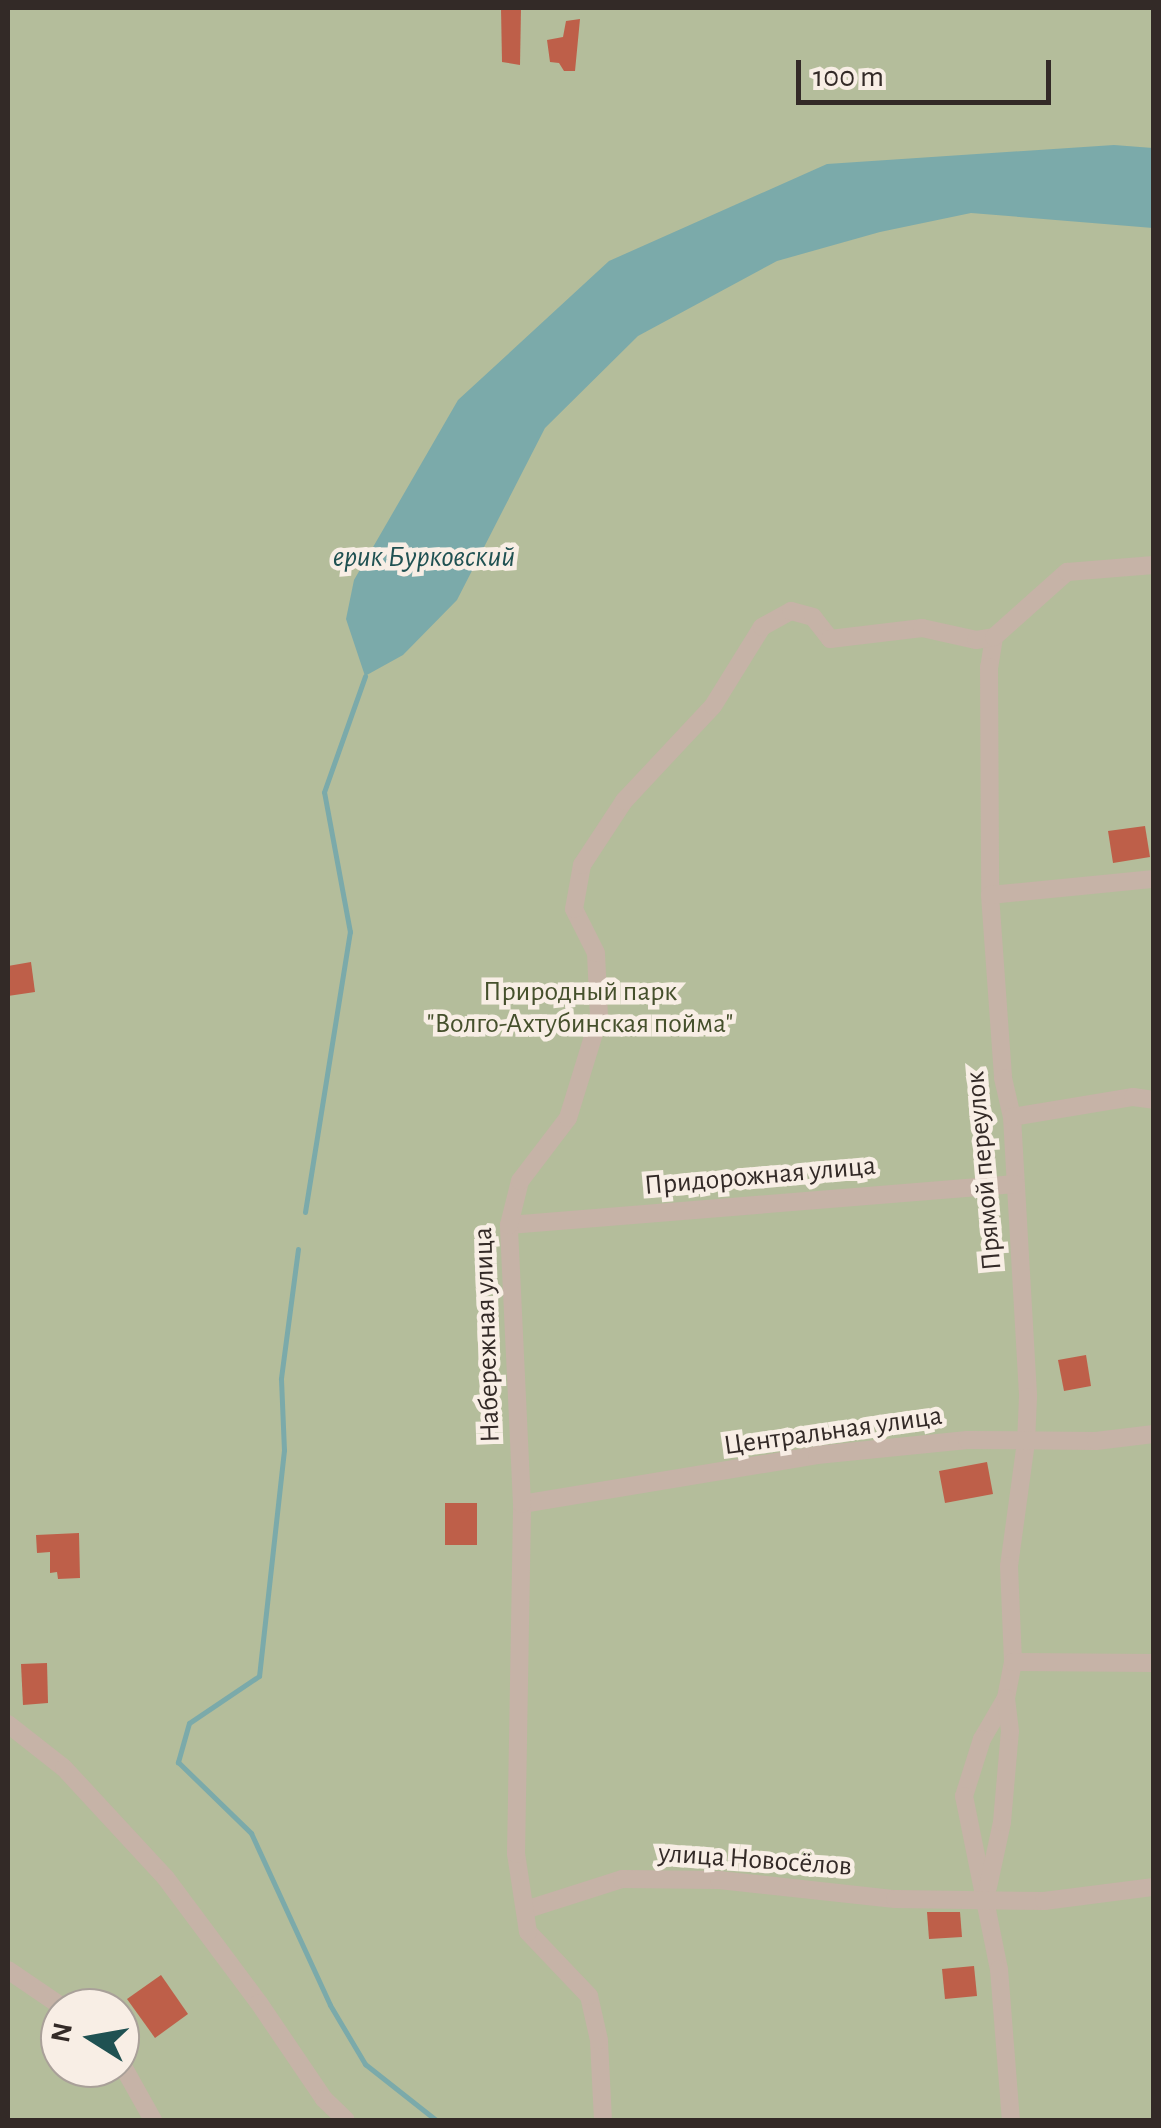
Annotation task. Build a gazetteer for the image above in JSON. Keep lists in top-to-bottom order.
{
  "streets": {
    "street": [
      "Прямой переулок",
      "Придорожная улица",
      "Набережная улица",
      "Центральная улица",
      "улица Новосёлов"
    ]
  },
  "crossings": [
    ["Прямой переулок", "Придорожная улица"],
    ["Прямой переулок", "Набережная улица"],
    ["Прямой переулок", "Центральная улица"],
    ["Прямой переулок", "улица Новосёлов"],
    ["Придорожная улица", "Набережная улица"],
    ["Набережная улица", "Центральная улица"],
    ["Набережная улица", "улица Новосёлов"]
  ],
  "water": ["ерик Бурковский"],
  "parks": ["Природный парк \"Волго-Ахтубинская пойма\""],
  "scale_bar": "100 m",
  "north": "left"
}
